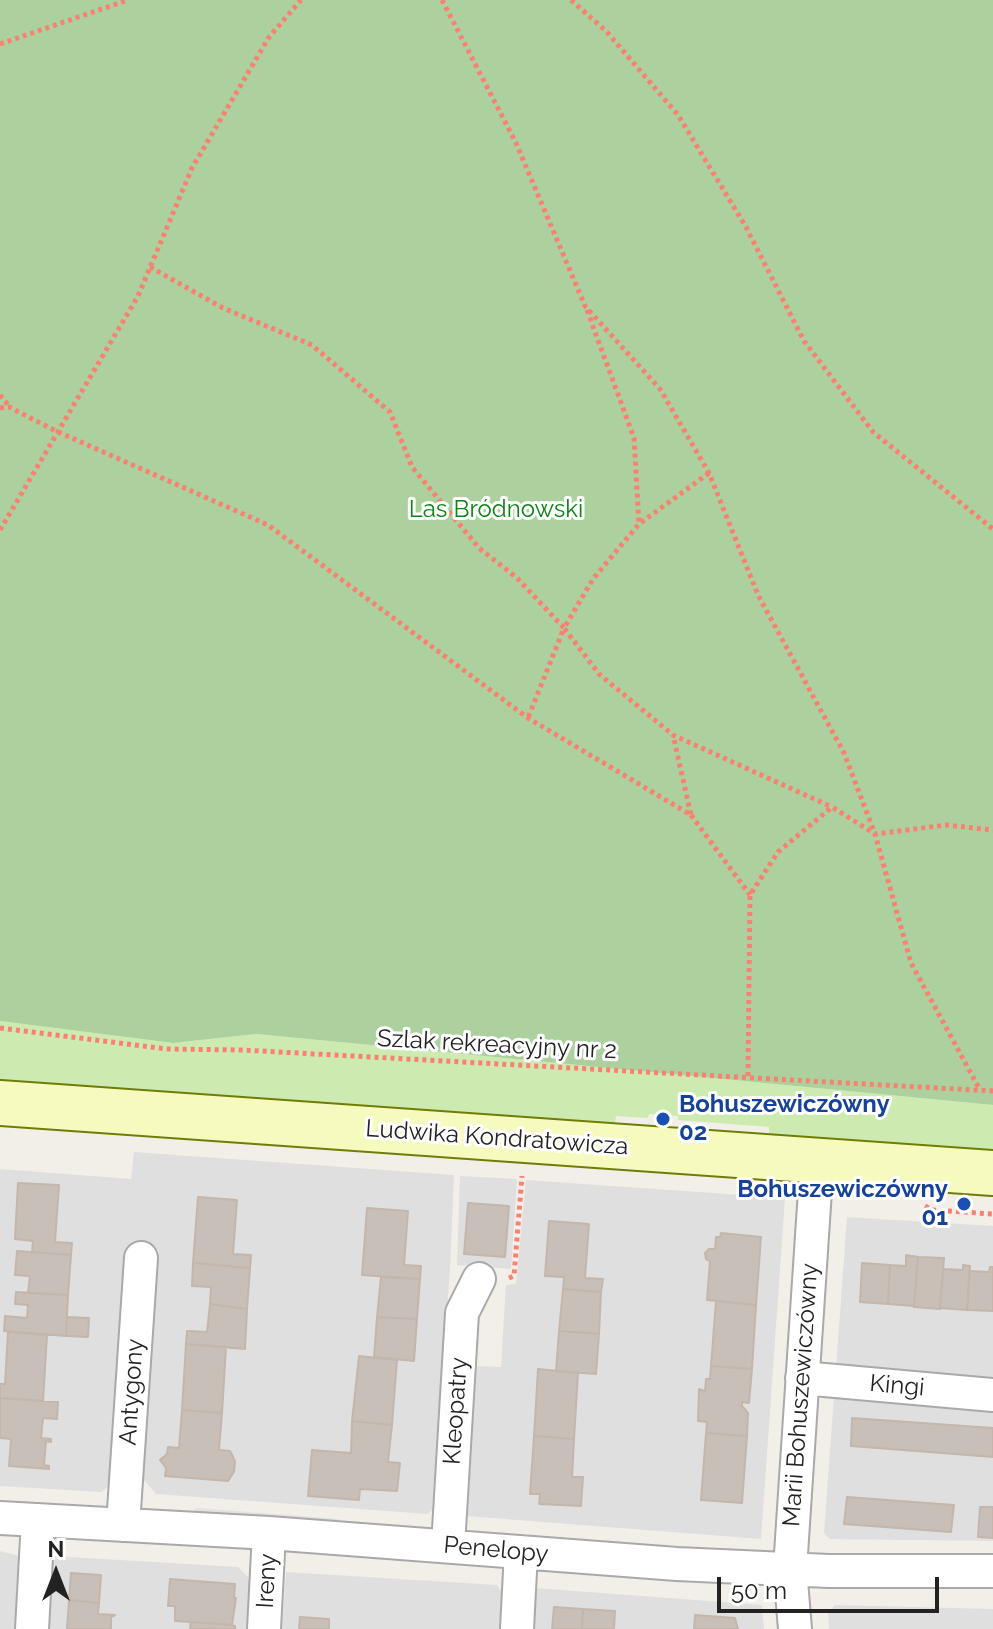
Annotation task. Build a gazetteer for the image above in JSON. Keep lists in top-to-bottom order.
{
  "streets": {
    "main road": ["Ludwika Kondratowicza"],
    "street": [
      "Kingi",
      "Antygony",
      "Marii Bohuszewiczówny",
      "Kleopatry",
      "Penelopy",
      "Ireny"
    ],
    "path": ["Szlak rekreacyjny nr 2"]
  },
  "crossings": [
    ["Ludwika Kondratowicza", "Marii Bohuszewiczówny"],
    ["Kingi", "Marii Bohuszewiczówny"],
    ["Antygony", "Penelopy"],
    ["Marii Bohuszewiczówny", "Penelopy"],
    ["Kleopatry", "Penelopy"],
    ["Penelopy", "Ireny"]
  ],
  "parks": ["Las Bródnowski"],
  "places": ["Bohuszewiczówny 02", "Bohuszewiczówny 01"],
  "scale_bar": "50 m",
  "north": "top"
}
